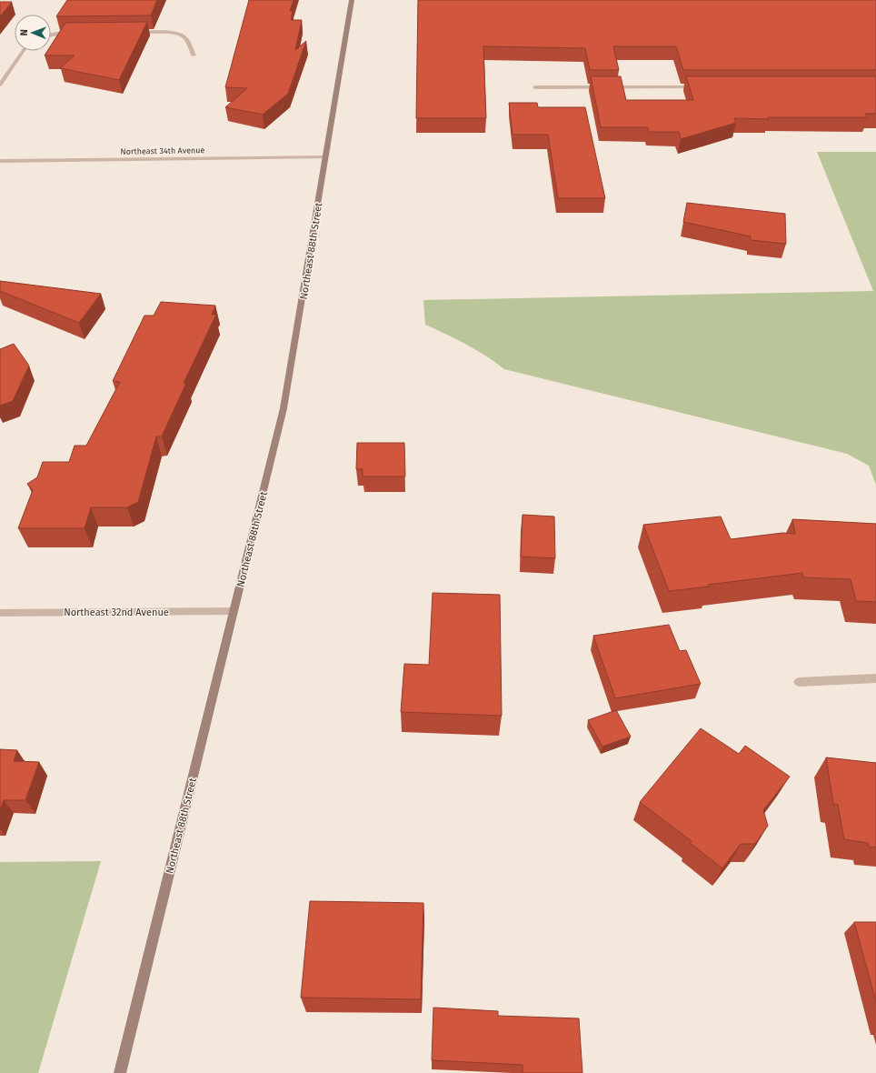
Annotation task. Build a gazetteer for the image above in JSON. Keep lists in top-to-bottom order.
{
  "streets": {
    "street": ["Northeast 34th Avenue", "Northeast 88th Street", "Northeast 32nd Avenue"]
  },
  "crossings": [
    ["Northeast 34th Avenue", "Northeast 88th Street"],
    ["Northeast 88th Street", "Northeast 32nd Avenue"]
  ],
  "north": "left"
}
